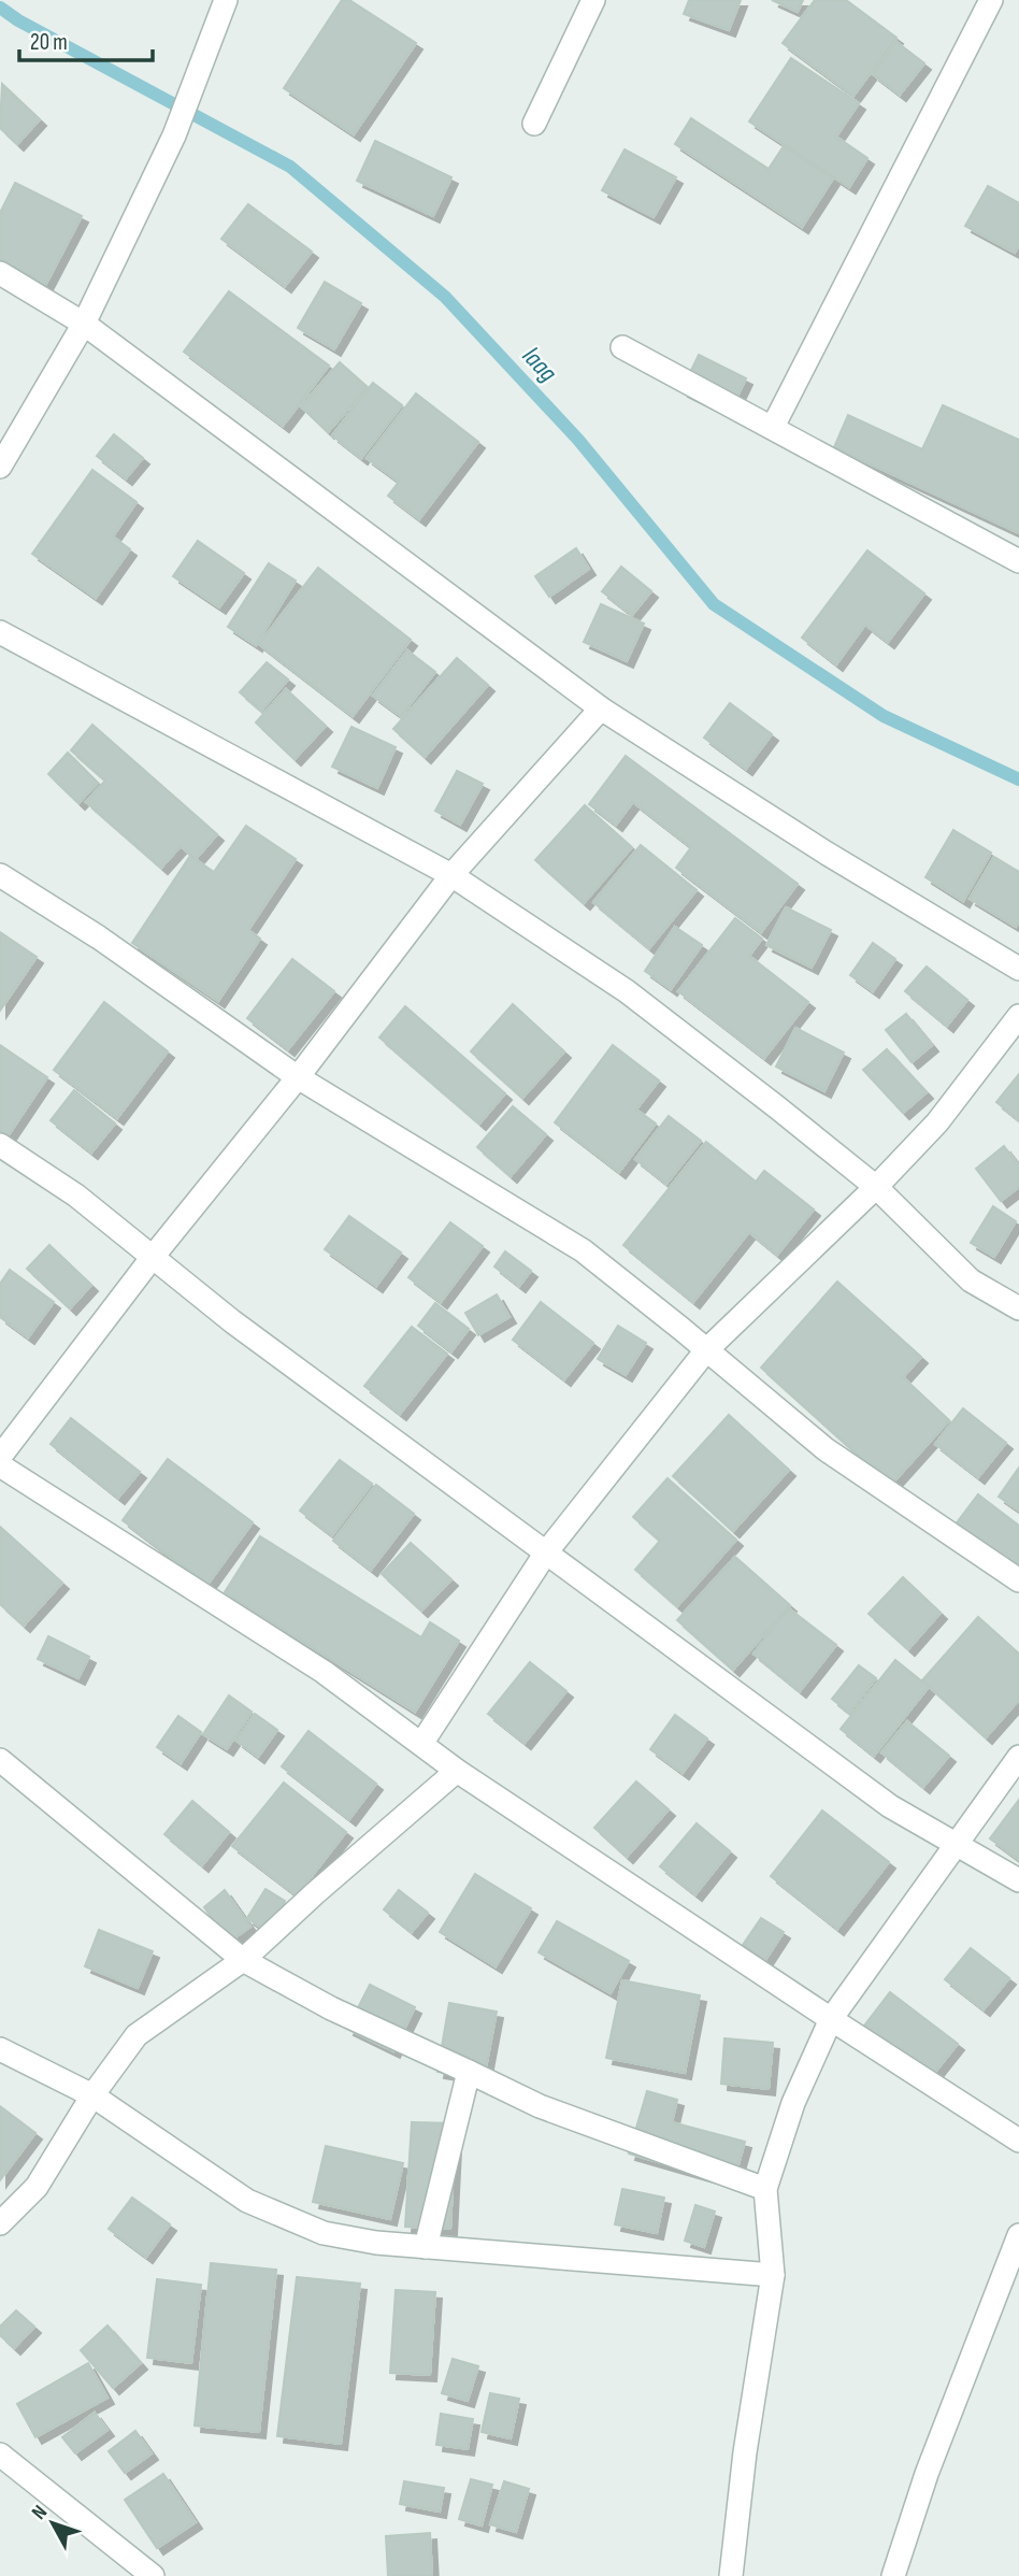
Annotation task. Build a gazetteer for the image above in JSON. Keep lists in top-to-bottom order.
{
  "water": ["laag"],
  "scale_bar": "20 m",
  "north": "top left"
}
